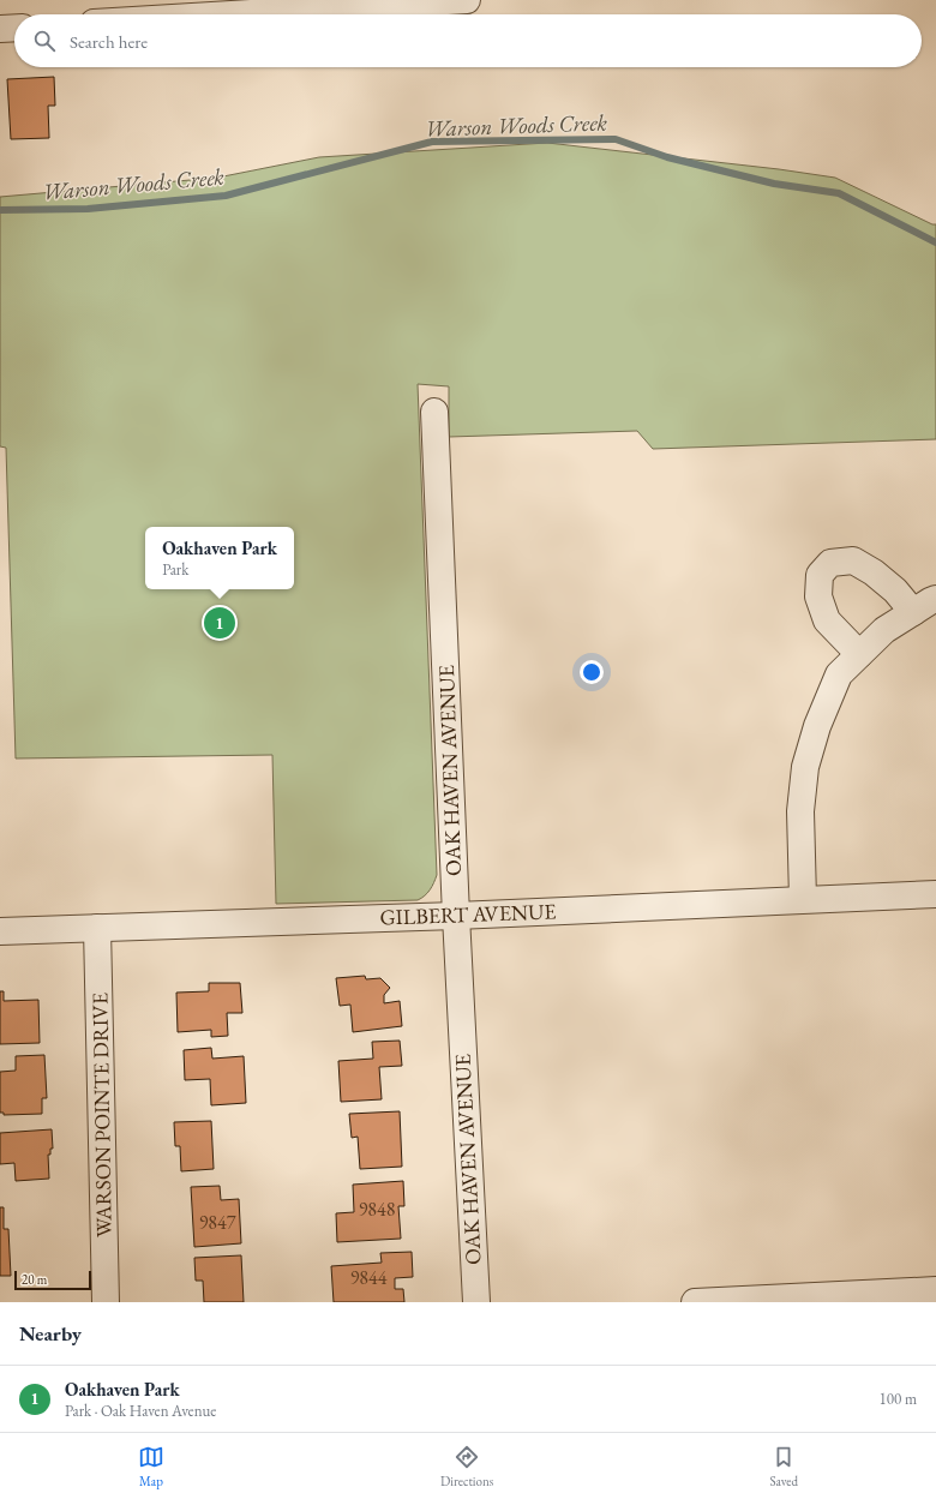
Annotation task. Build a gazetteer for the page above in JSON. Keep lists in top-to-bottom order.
{
  "streets": {
    "street": ["OAK HAVEN AVENUE", "GILBERT AVENUE", "WARSON POINTE DRIVE"]
  },
  "crossings": [
    ["OAK HAVEN AVENUE", "GILBERT AVENUE"],
    ["GILBERT AVENUE", "WARSON POINTE DRIVE"]
  ],
  "water": ["Warson Woods Creek"],
  "house_numbers": ["9848", "9847", "9844"],
  "scale_bar": "20 m",
  "page": {
    "search": "Search here",
    "popup": ["Oakhaven Park", "Park"],
    "pins": "1",
    "scale": "20 m",
    "heading": "Nearby",
    "list": [
      {
        "mark": "1",
        "name": "Oakhaven Park",
        "note": "Park · Oak Haven Avenue",
        "value": "100 m"
      }
    ],
    "nav": ["Map", "Directions", "Saved"]
  }
}
